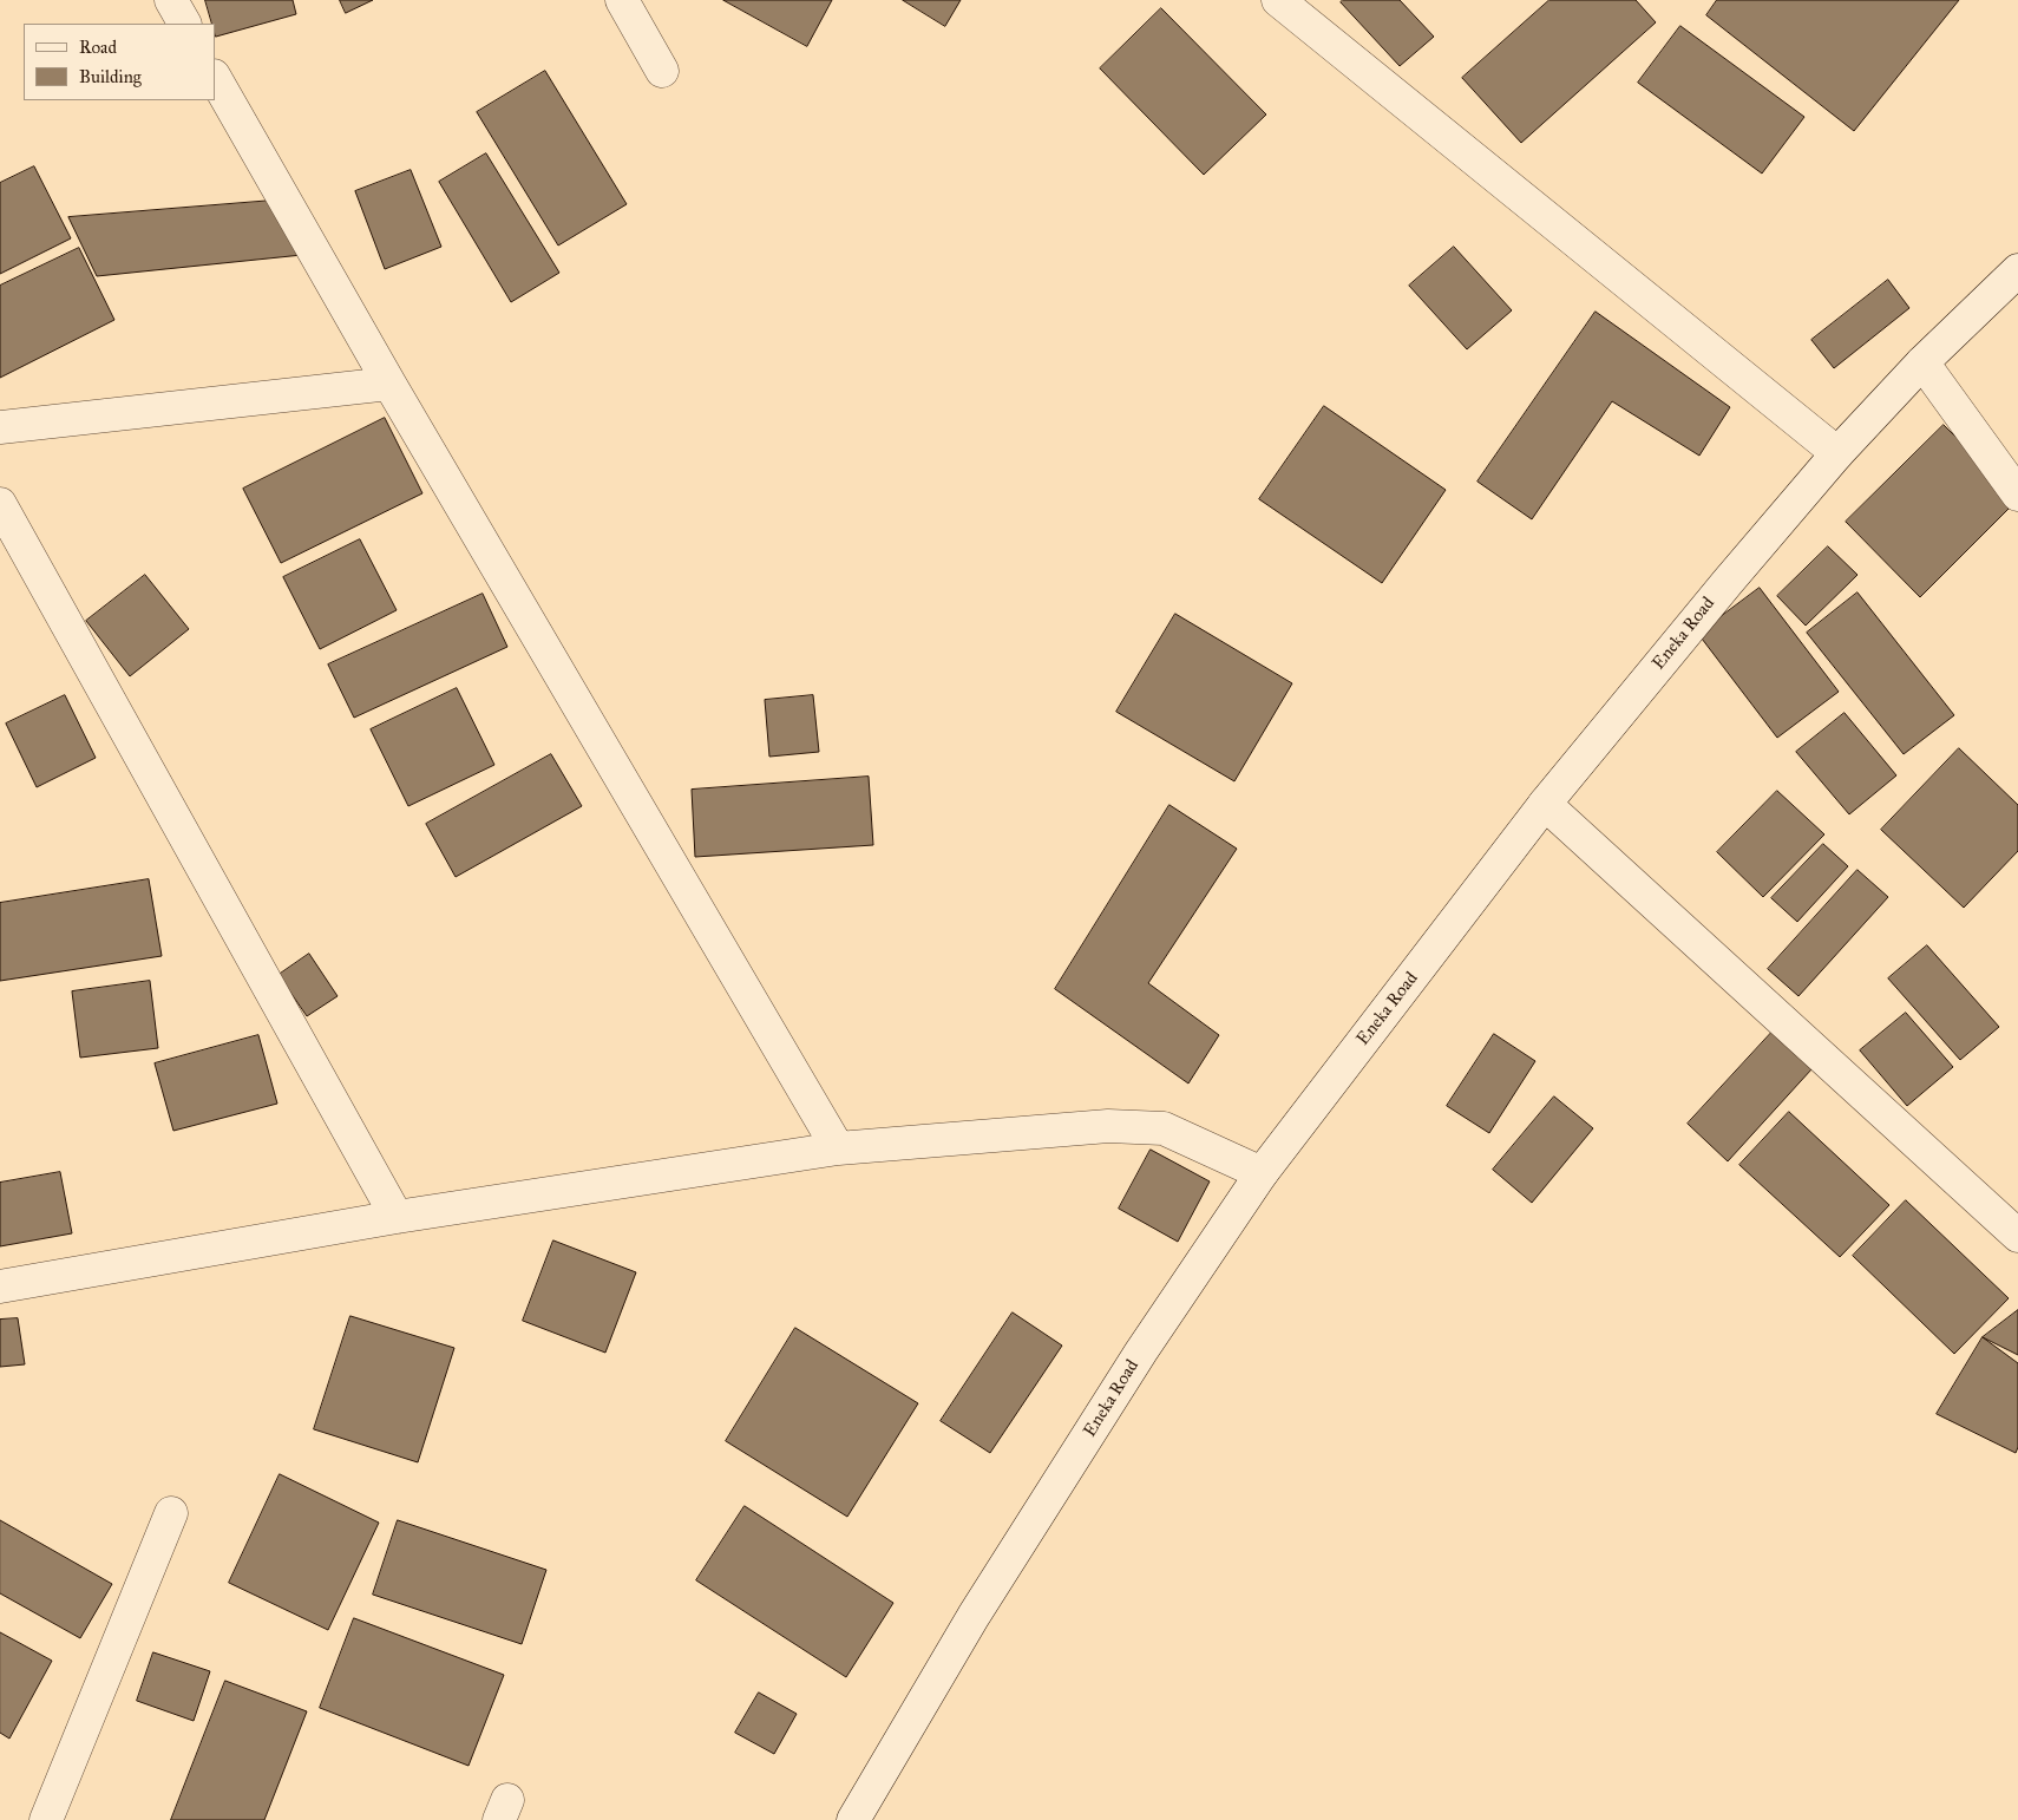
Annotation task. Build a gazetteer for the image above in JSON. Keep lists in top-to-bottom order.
{
  "streets": {
    "street": ["Eneka Road"]
  },
  "legend": ["Road", "Building"]
}
